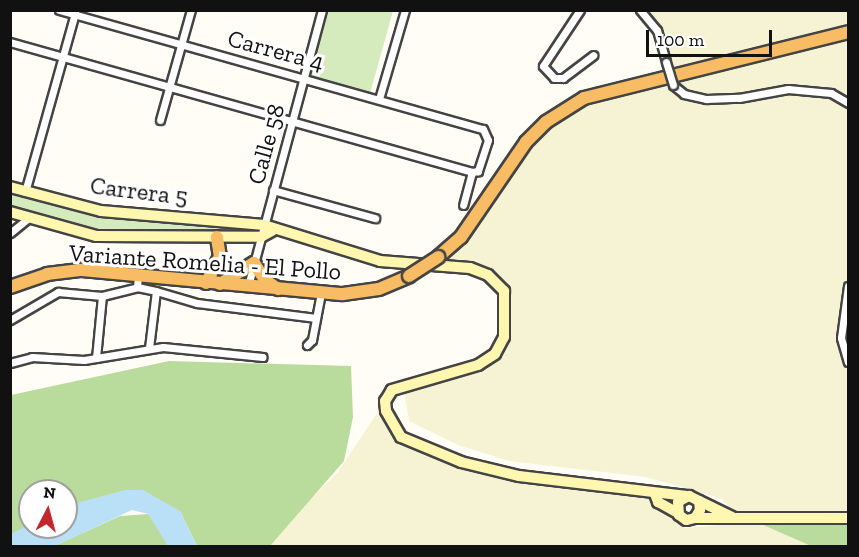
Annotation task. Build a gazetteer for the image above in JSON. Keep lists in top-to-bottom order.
{
  "streets": {
    "highway": ["Variante Romelia - El Pollo"],
    "main road": ["Carrera 5"],
    "street": ["Carrera 4", "Calle 58"]
  },
  "crossings": [
    ["Carrera 4", "Calle 58"],
    ["Calle 58", "Carrera 5"],
    ["Calle 58", "Variante Romelia - El Pollo"]
  ],
  "scale_bar": "100 m",
  "north": "top"
}
